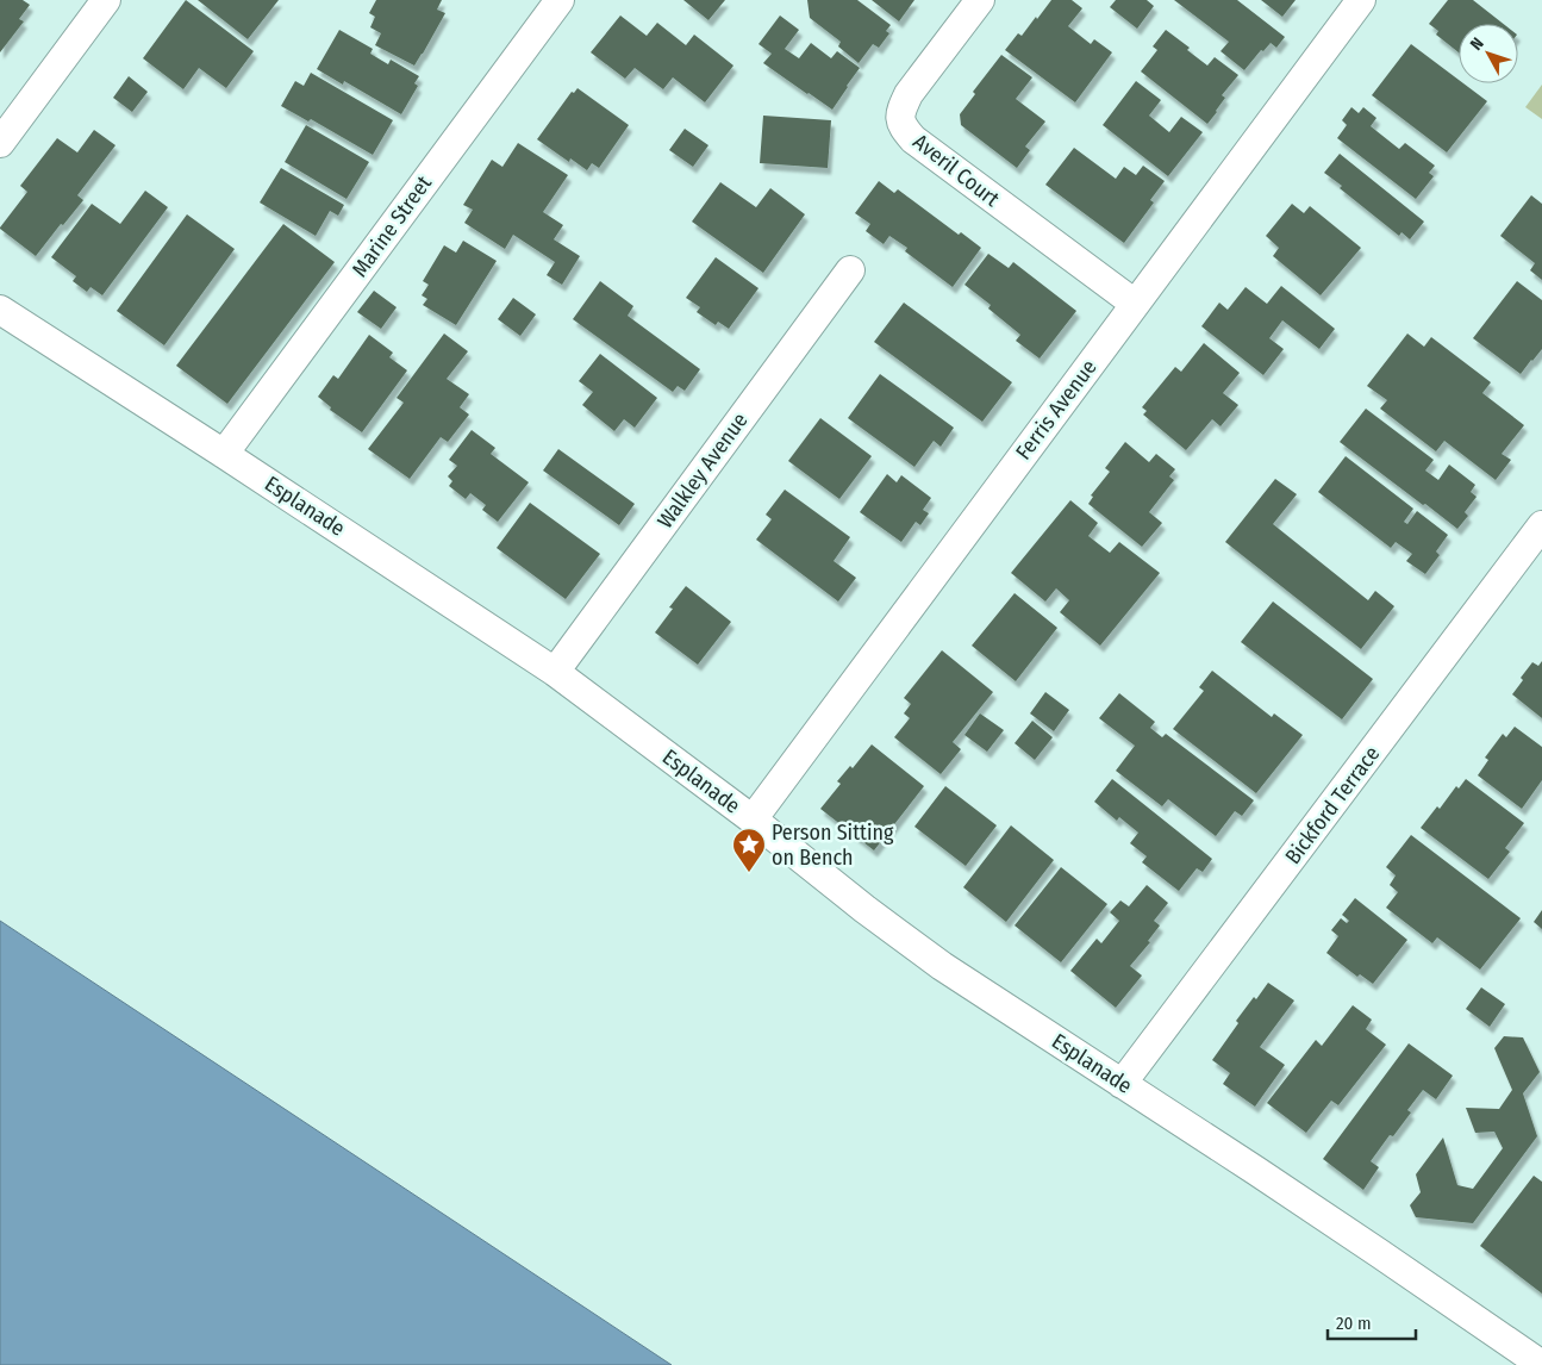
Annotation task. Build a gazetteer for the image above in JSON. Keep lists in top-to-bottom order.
{
  "streets": {
    "street": [
      "Averil Court",
      "Marine Street",
      "Ferris Avenue",
      "Walkley Avenue",
      "Esplanade",
      "Bickford Terrace"
    ]
  },
  "crossings": [
    ["Averil Court", "Ferris Avenue"],
    ["Marine Street", "Esplanade"],
    ["Ferris Avenue", "Esplanade"],
    ["Walkley Avenue", "Esplanade"],
    ["Esplanade", "Bickford Terrace"]
  ],
  "places": {
    "place": ["Person Sitting on Bench"]
  },
  "scale_bar": "20 m",
  "north": "top left"
}
